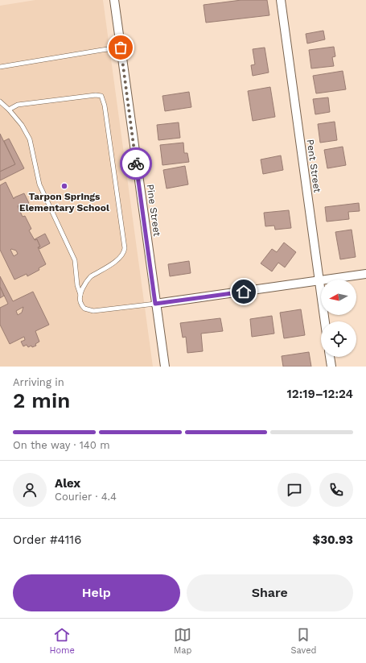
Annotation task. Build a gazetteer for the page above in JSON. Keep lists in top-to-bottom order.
{
  "streets": {
    "street": ["Pent Street", "Pine Street"]
  },
  "places": ["Tarpon Springs Elementary School"],
  "north": "left",
  "page": {
    "heading": ["2 min", "Arriving in", "12:19–12:24"],
    "panel": [
      "Alex",
      "Courier · 4.4",
      "Order #4116",
      "$30.93"
    ],
    "bar": "On the way · 140 m",
    "buttons": ["Help", "Share"],
    "tabs": ["Home", "Map", "Saved"]
  }
}
